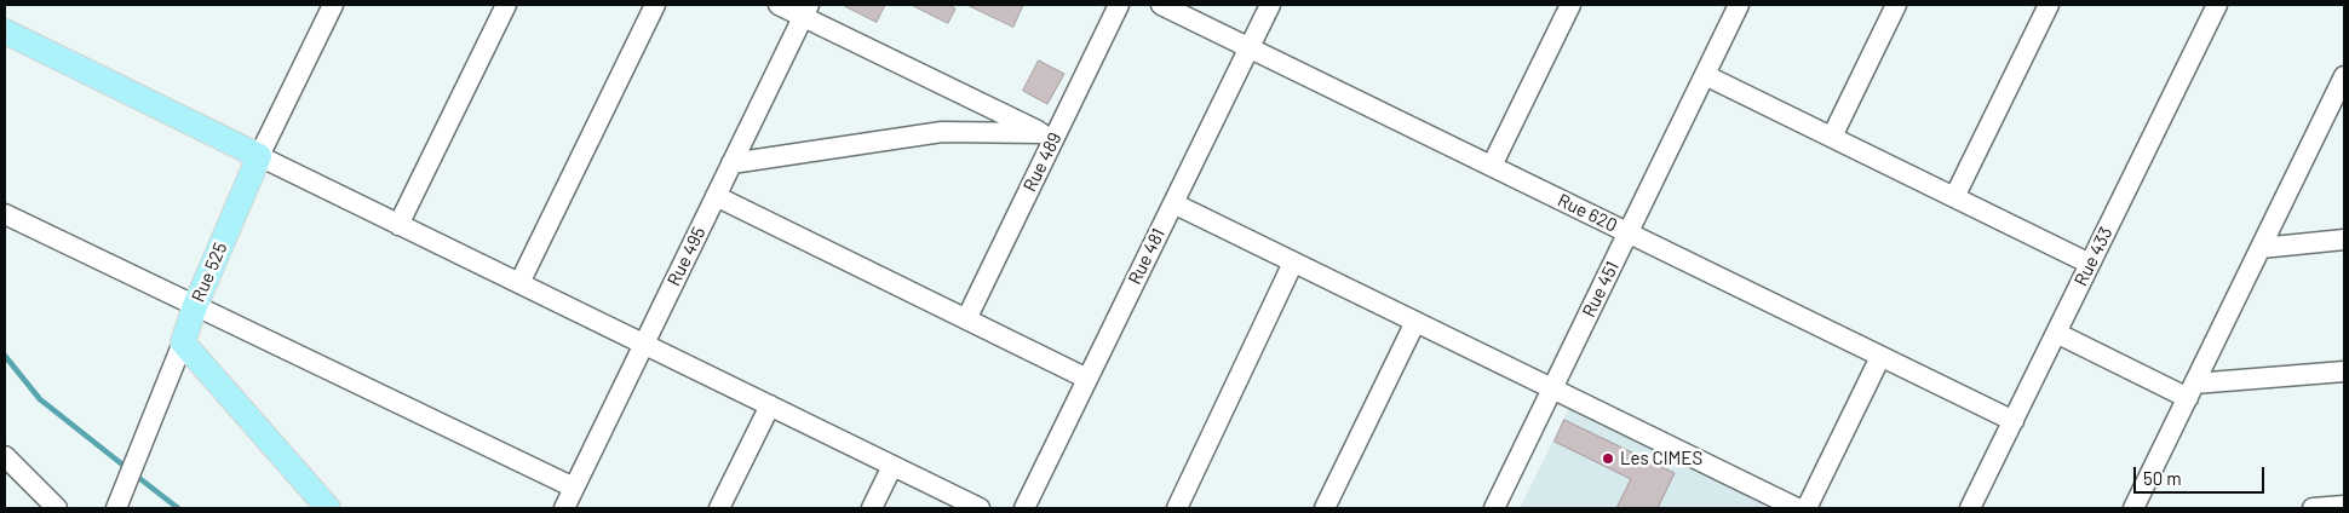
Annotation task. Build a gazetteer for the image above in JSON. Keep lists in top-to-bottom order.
{
  "streets": {
    "main road": ["Rue 525"],
    "street": [
      "Rue 489",
      "Rue 620",
      "Rue 495",
      "Rue 481",
      "Rue 433",
      "Rue 451"
    ]
  },
  "crossings": [
    ["Rue 620", "Rue 481"],
    ["Rue 620", "Rue 433"],
    ["Rue 620", "Rue 451"]
  ],
  "places": ["Les CIMES"],
  "scale_bar": "50 m"
}
